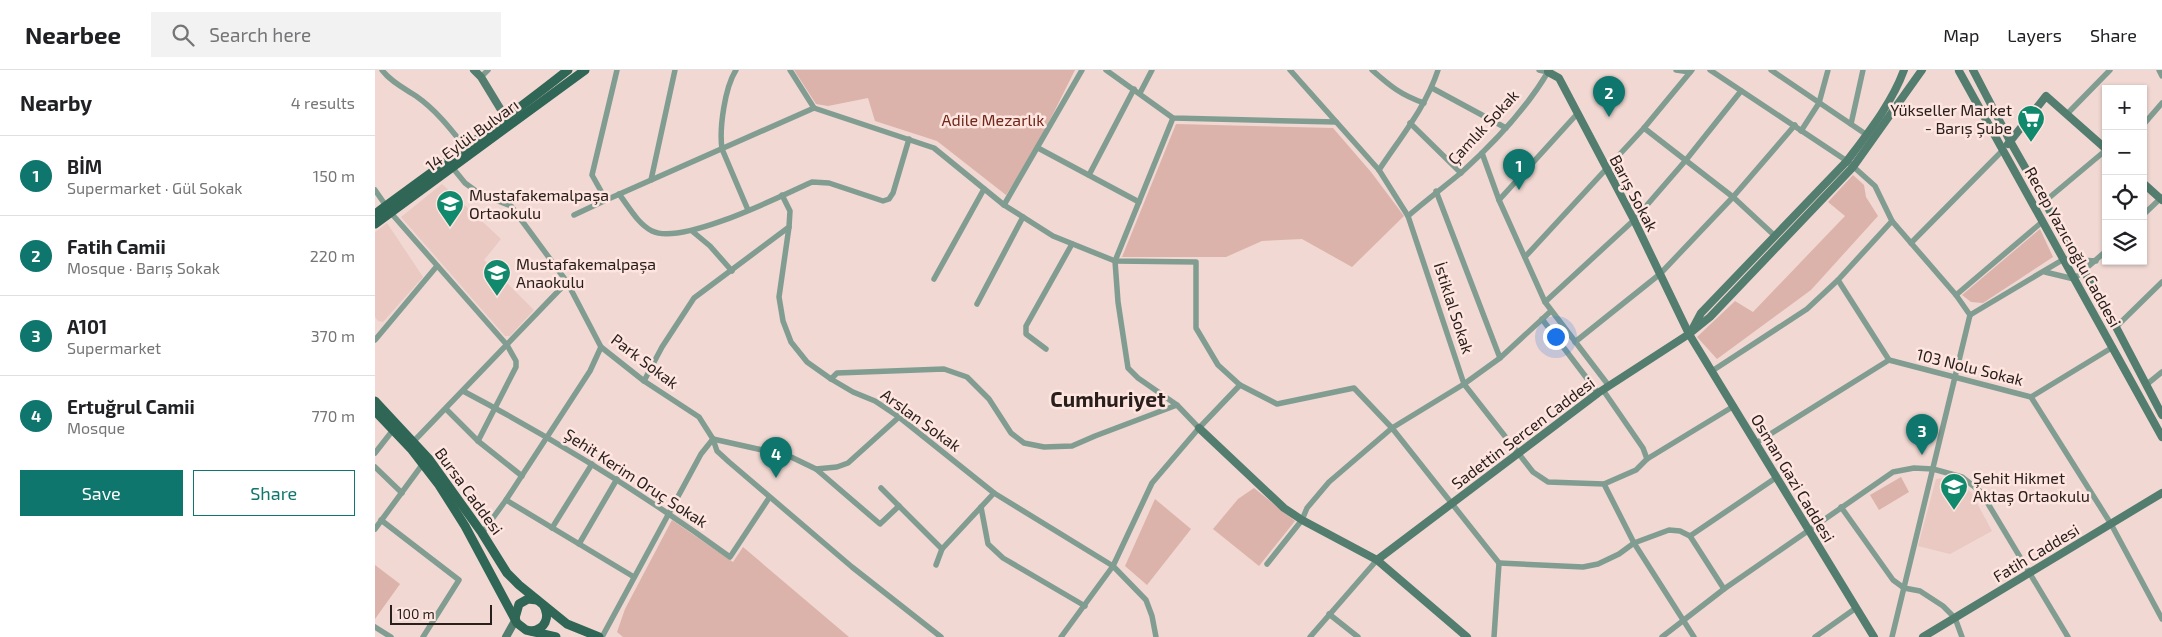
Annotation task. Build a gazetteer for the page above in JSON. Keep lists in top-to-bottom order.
{
  "streets": {
    "main road": ["14 Eylül Bulvarı", "Bursa Caddesi"],
    "street": [
      "Çamlık Sokak",
      "Barış Sokak",
      "Recep Yazıcıoğlu Caddesi",
      "İstiklal Sokak",
      "Park Sokak",
      "103 Nolu Sokak",
      "Arslan Sokak",
      "Sadettin Sercen Caddesi",
      "Şehit Kerim Oruç Sokak",
      "Osman Gazi Caddesi",
      "Fatih Caddesi"
    ]
  },
  "crossings": [
    ["Çamlık Sokak", "Barış Sokak"],
    ["Çamlık Sokak", "İstiklal Sokak"],
    ["14 Eylül Bulvarı", "Park Sokak"],
    ["Barış Sokak", "Sadettin Sercen Caddesi"],
    ["Barış Sokak", "Osman Gazi Caddesi"],
    ["İstiklal Sokak", "Sadettin Sercen Caddesi"],
    ["Park Sokak", "Şehit Kerim Oruç Sokak"],
    ["103 Nolu Sokak", "Fatih Caddesi"],
    ["Sadettin Sercen Caddesi", "Osman Gazi Caddesi"]
  ],
  "districts": ["Cumhuriyet"],
  "parks": ["Adile Mezarlık"],
  "places": {
    "supermarket": ["Yükseller Market - Barış Şube"],
    "school or university": ["Mustafakemalpaşa Ortaokulu", "Mustafakemalpaşa Anaokulu", "Şehit Hikmet Aktaş Ortaokulu"]
  },
  "scale_bar": "100 m",
  "page": {
    "header": "Nearbee",
    "search": "Search here",
    "nav": ["Map", "Layers", "Share"],
    "heading": ["Nearby", "4 results"],
    "pins": [
      "2",
      "1",
      "3",
      "4"
    ],
    "map_buttons": ["+", "−"],
    "list": [
      {
        "mark": "1",
        "name": "BİM",
        "note": "Supermarket · Gül Sokak",
        "value": "150 m"
      },
      {
        "mark": "2",
        "name": "Fatih Camii",
        "note": "Mosque · Barış Sokak",
        "value": "220 m"
      },
      {
        "mark": "3",
        "name": "A101",
        "note": "Supermarket",
        "value": "370 m"
      },
      {
        "mark": "4",
        "name": "Ertuğrul Camii",
        "note": "Mosque",
        "value": "770 m"
      }
    ],
    "buttons": ["Save", "Share"],
    "scale": "100 m"
  }
}
